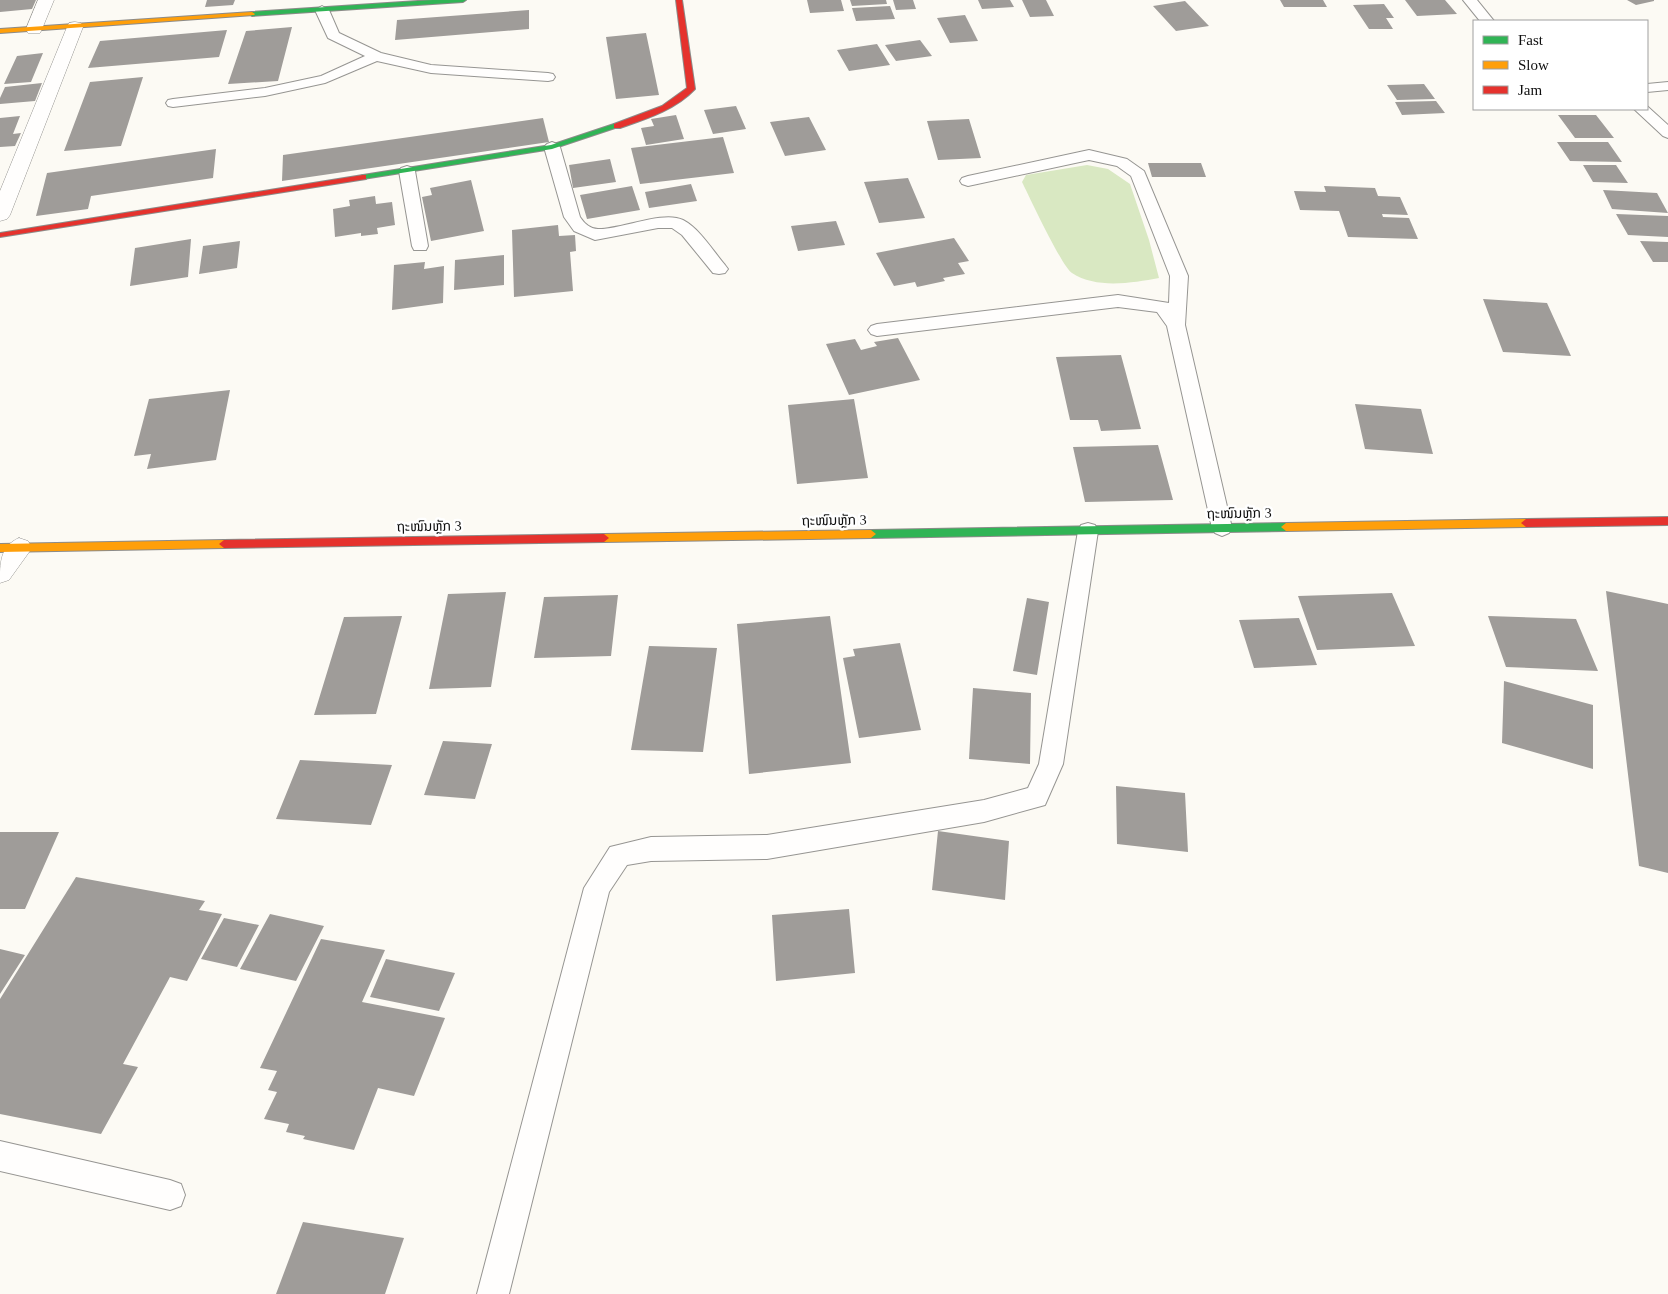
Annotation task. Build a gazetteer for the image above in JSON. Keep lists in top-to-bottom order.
{
  "streets": {
    "street": ["ຖະໜົນຫຼັກ 3"]
  },
  "legend": ["Fast", "Slow", "Jam"]
}
